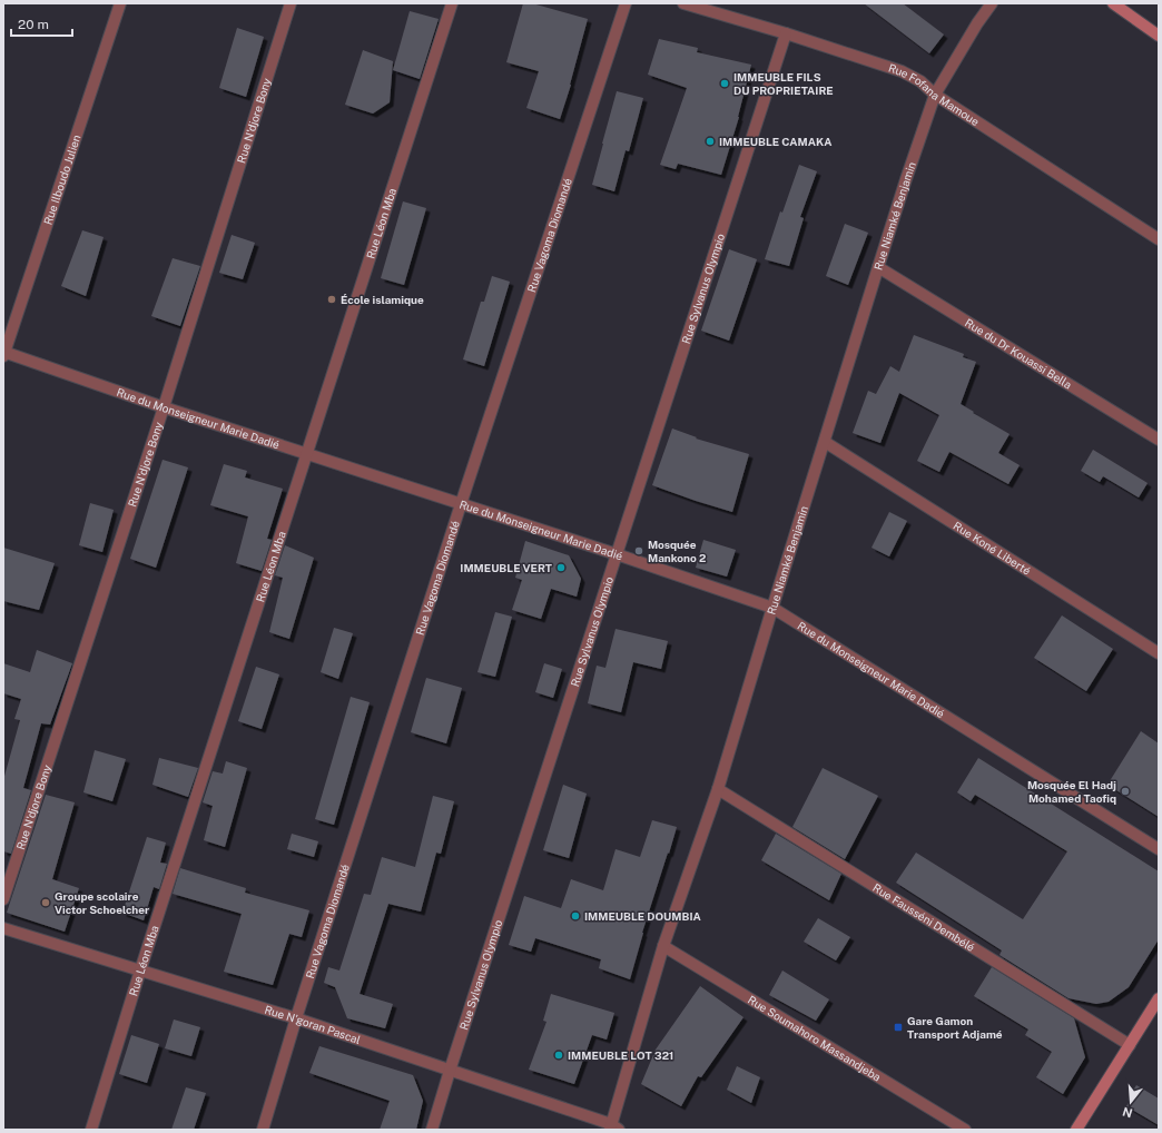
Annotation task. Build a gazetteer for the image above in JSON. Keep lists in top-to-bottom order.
{
  "streets": {
    "street": [
      "Rue Fofana Mamoue",
      "Rue N'djore Bony",
      "Rue Ilboudo Julien",
      "Rue Niamké Benjamin",
      "Rue Léon Mba",
      "Rue Vagoma Diomandé",
      "Rue Sylvanus Olympio",
      "Rue du Dr Kouassi Bella",
      "Rue du Monseigneur Marie Dadié",
      "Rue Koné Liberté",
      "Rue Fausséni Dembélé",
      "Rue N'goran Pascal",
      "Rue Soumahoro Massandjeba"
    ]
  },
  "crossings": [
    ["Rue Fofana Mamoue", "Rue Niamké Benjamin"],
    ["Rue Fofana Mamoue", "Rue Sylvanus Olympio"],
    ["Rue N'djore Bony", "Rue du Monseigneur Marie Dadié"],
    ["Rue Ilboudo Julien", "Rue du Monseigneur Marie Dadié"],
    ["Rue Niamké Benjamin", "Rue du Dr Kouassi Bella"],
    ["Rue Niamké Benjamin", "Rue du Monseigneur Marie Dadié"],
    ["Rue Niamké Benjamin", "Rue Koné Liberté"],
    ["Rue Niamké Benjamin", "Rue Fausséni Dembélé"],
    ["Rue Niamké Benjamin", "Rue N'goran Pascal"],
    ["Rue Niamké Benjamin", "Rue Soumahoro Massandjeba"],
    ["Rue Léon Mba", "Rue du Monseigneur Marie Dadié"],
    ["Rue Léon Mba", "Rue N'goran Pascal"],
    ["Rue Vagoma Diomandé", "Rue du Monseigneur Marie Dadié"],
    ["Rue Vagoma Diomandé", "Rue N'goran Pascal"],
    ["Rue Sylvanus Olympio", "Rue du Monseigneur Marie Dadié"],
    ["Rue Sylvanus Olympio", "Rue N'goran Pascal"]
  ],
  "places": {
    "other": [
      "IMMEUBLE FILS DU PROPRIETAIRE",
      "IMMEUBLE CAMAKA",
      "École islamique",
      "Mosquée Mankono 2",
      "IMMEUBLE VERT",
      "Mosquée El Hadj Mohamed Taofiq",
      "Groupe scolaire Victor Schoelcher",
      "IMMEUBLE DOUMBIA",
      "IMMEUBLE LOT 321"
    ],
    "transit": ["Gare Gamon Transport Adjamé"]
  },
  "scale_bar": "20 m",
  "north": "bottom"
}
